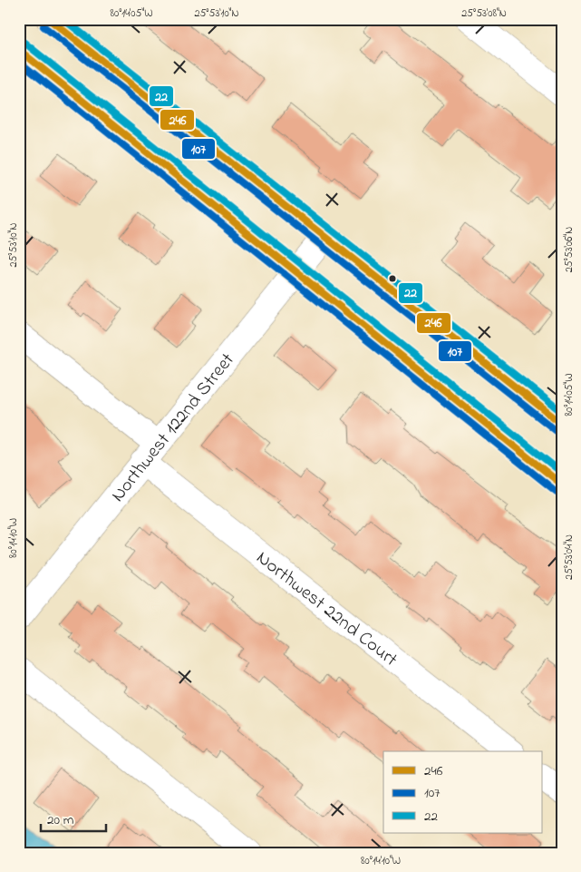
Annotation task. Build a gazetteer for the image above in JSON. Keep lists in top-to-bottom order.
{
  "streets": {
    "street": ["Northwest 122nd Street", "Northwest 22nd Court"]
  },
  "crossings": [
    ["Northwest 122nd Street", "Northwest 22nd Court"]
  ],
  "lines": ["transit line 246", "transit line 22", "transit line 107"],
  "legend": ["246", "107", "22"],
  "scale_bar": "20 m",
  "coordinates": [
    "80°14'05\"W",
    "25°53'10\"N",
    "25°53'08\"N",
    "25°53'06\"N",
    "80°14'10\"W",
    "25°53'04\"N"
  ]
}
